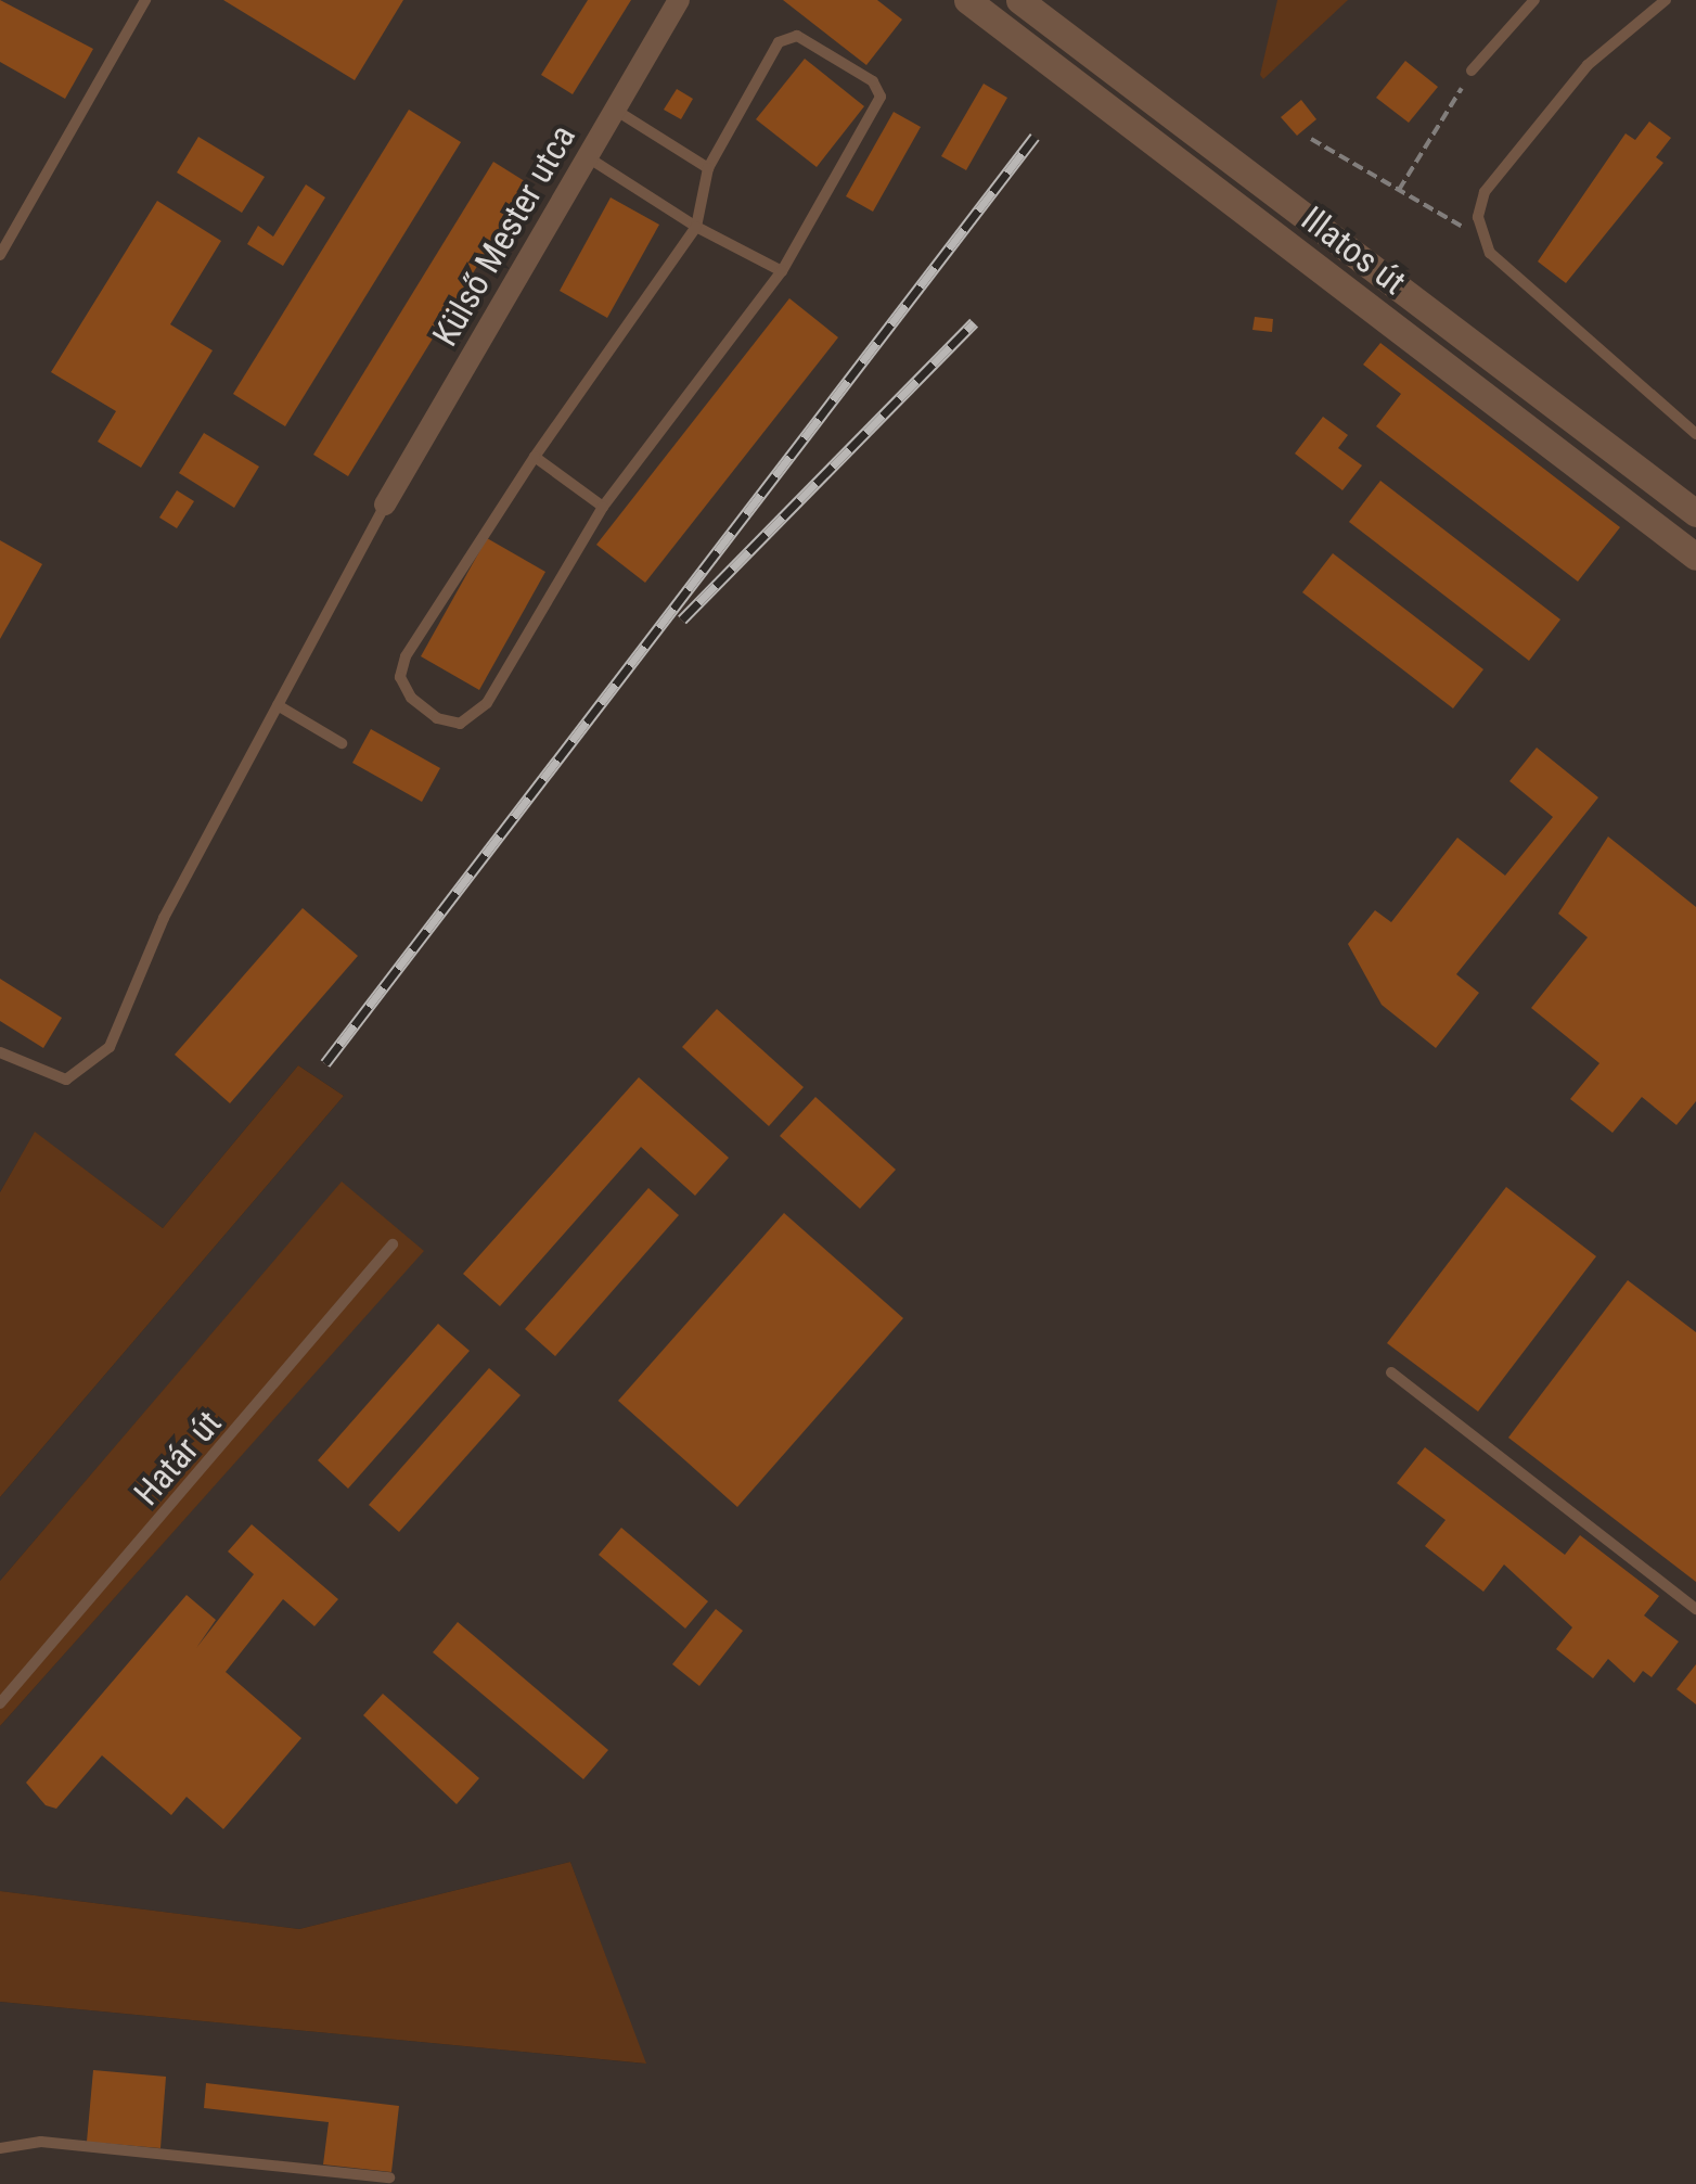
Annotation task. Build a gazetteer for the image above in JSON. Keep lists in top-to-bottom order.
{
  "streets": {
    "street": ["Külső Mester utca", "Illatos út"],
    "lane": ["Határ út"]
  }
}
